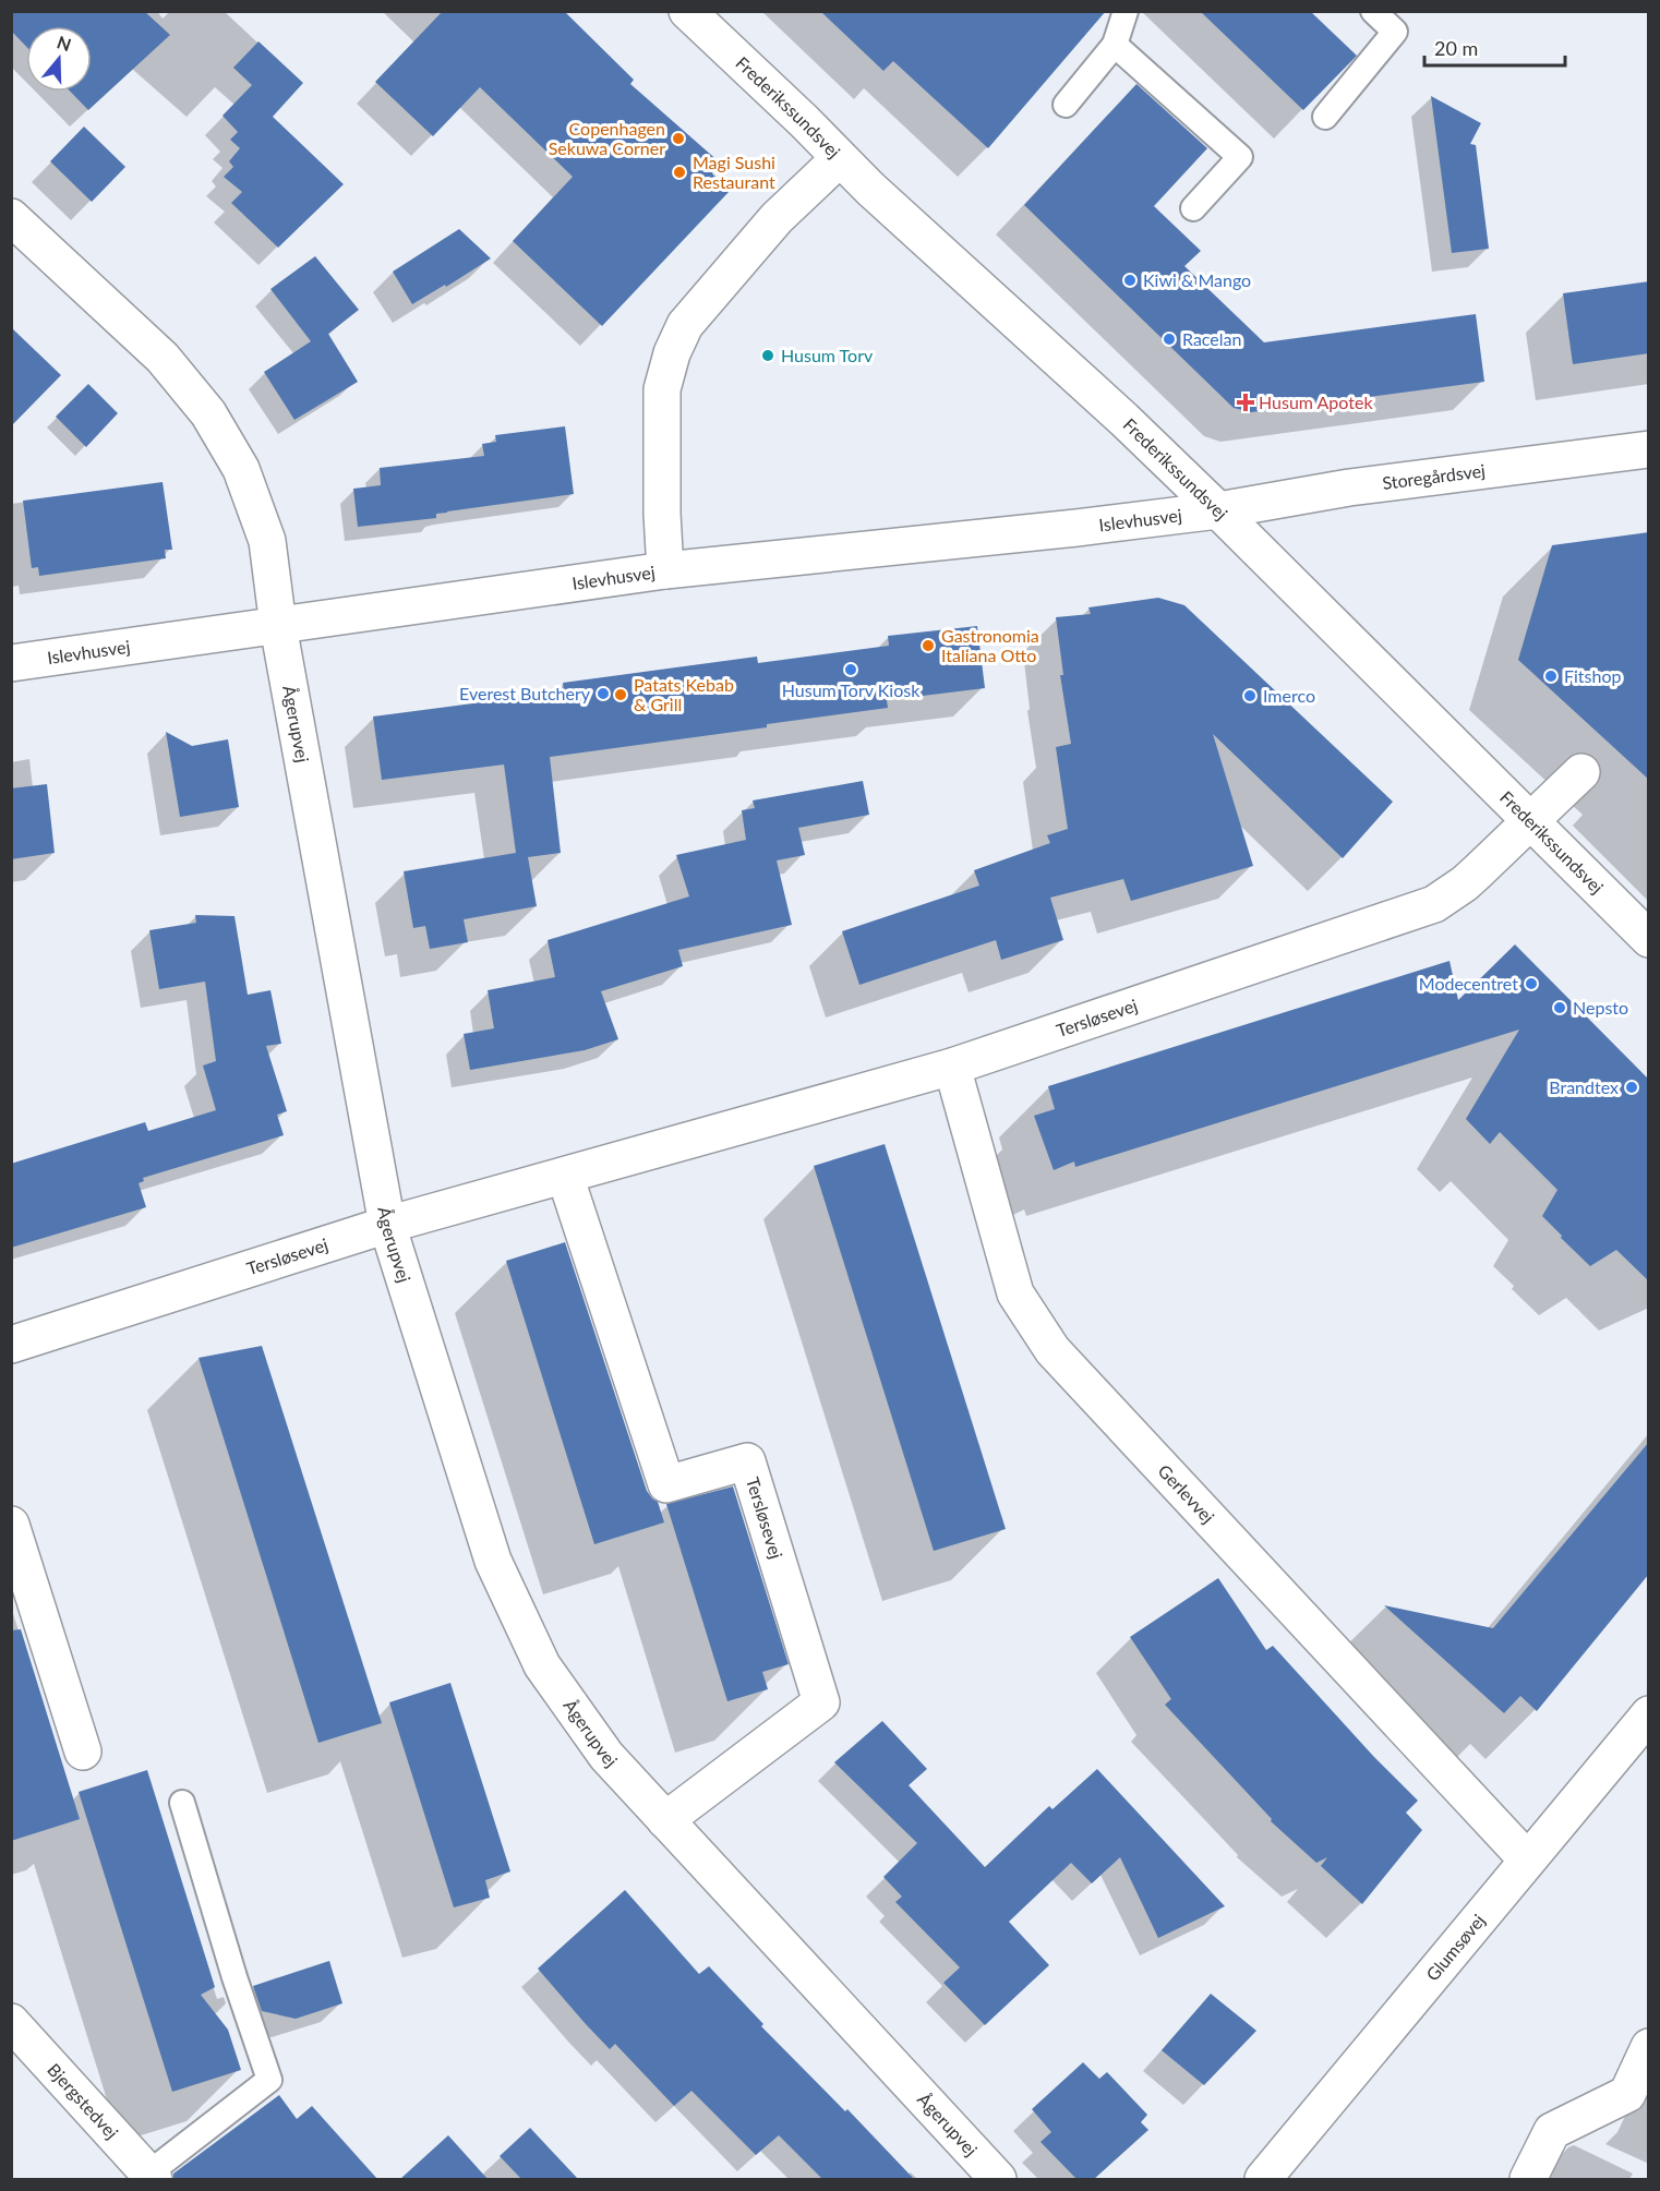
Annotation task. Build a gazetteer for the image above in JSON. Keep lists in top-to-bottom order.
{
  "streets": {
    "street": [
      "Frederikssundsvej",
      "Storegårdsvej",
      "Islevhusvej",
      "Ågerupvej",
      "Tersløsevej",
      "Gerlevvej",
      "Glumsøvej",
      "Bjergstedvej"
    ]
  },
  "crossings": [
    ["Frederikssundsvej", "Storegårdsvej"],
    ["Frederikssundsvej", "Islevhusvej"],
    ["Frederikssundsvej", "Tersløsevej"],
    ["Storegårdsvej", "Islevhusvej"],
    ["Islevhusvej", "Ågerupvej"],
    ["Ågerupvej", "Tersløsevej"],
    ["Tersløsevej", "Gerlevvej"],
    ["Gerlevvej", "Glumsøvej"]
  ],
  "places": {
    "other": [
      "Copenhagen Sekuwa Corner",
      "Magi Sushi Restaurant",
      "Kiwi & Mango",
      "Racelan",
      "Husum Torv",
      "Gastronomia Italiana Otto",
      "Husum Torv Kiosk",
      "Fitshop",
      "Everest Butchery",
      "Patats Kebab & Grill",
      "Imerco",
      "Modecentret",
      "Nepsto",
      "Brandtex"
    ],
    "health": ["Husum Apotek"]
  },
  "scale_bar": "20 m",
  "north": "top"
}
